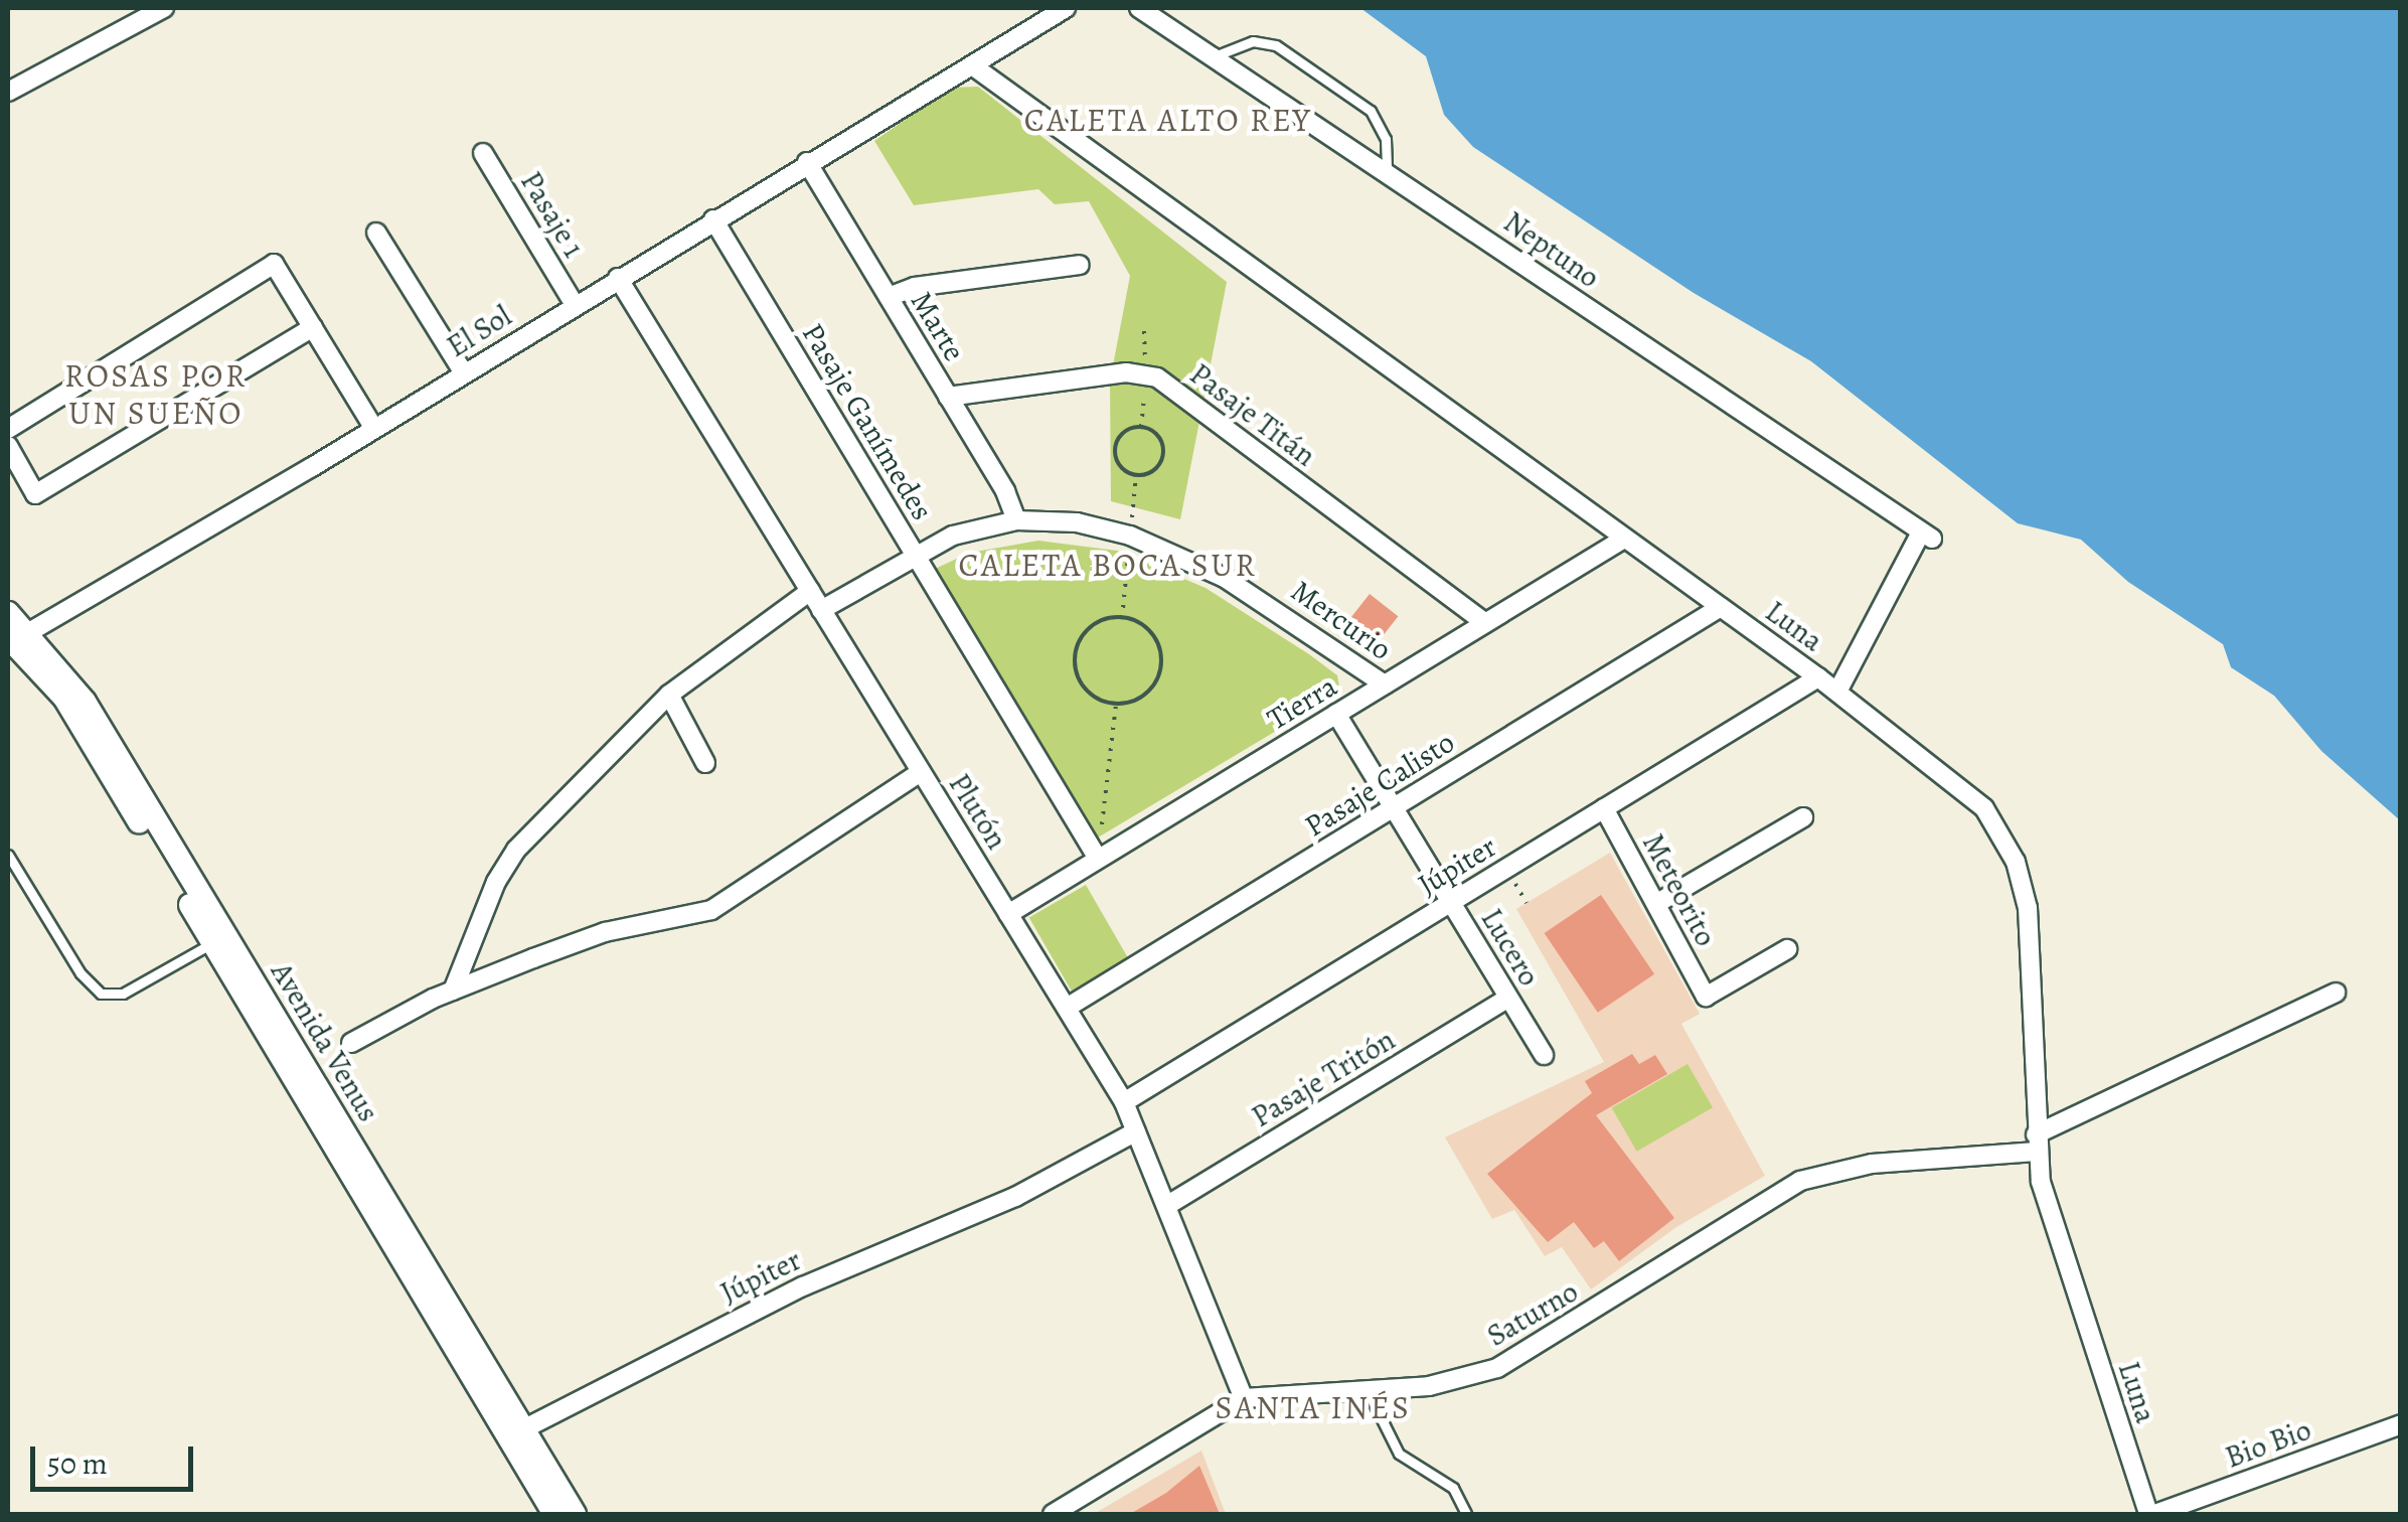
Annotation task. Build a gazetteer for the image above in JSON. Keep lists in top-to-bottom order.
{
  "streets": {
    "street": [
      "Pasaje 1",
      "Neptuno",
      "Marte",
      "El Sol",
      "Pasaje Titán",
      "Pasaje Ganímedes",
      "Mercurio",
      "Luna",
      "Tierra",
      "Pasaje Calisto",
      "Plutón",
      "Júpiter",
      "Meteorito",
      "Lucero",
      "Avenida Venus",
      "Pasaje Tritón",
      "Saturno",
      "Bio Bio"
    ]
  },
  "crossings": [
    ["Pasaje 1", "El Sol"],
    ["Neptuno", "Luna"],
    ["Marte", "El Sol"],
    ["Marte", "Pasaje Titán"],
    ["Marte", "Mercurio"],
    ["El Sol", "Pasaje Ganímedes"],
    ["El Sol", "Luna"],
    ["El Sol", "Plutón"],
    ["El Sol", "Avenida Venus"],
    ["Pasaje Titán", "Tierra"],
    ["Pasaje Ganímedes", "Mercurio"],
    ["Pasaje Ganímedes", "Tierra"],
    ["Mercurio", "Tierra"],
    ["Mercurio", "Plutón"],
    ["Luna", "Tierra"],
    ["Luna", "Pasaje Calisto"],
    ["Luna", "Júpiter"],
    ["Luna", "Saturno"],
    ["Luna", "Bio Bio"],
    ["Tierra", "Plutón"],
    ["Tierra", "Lucero"],
    ["Pasaje Calisto", "Plutón"],
    ["Pasaje Calisto", "Lucero"],
    ["Plutón", "Júpiter"],
    ["Plutón", "Pasaje Tritón"],
    ["Plutón", "Saturno"],
    ["Júpiter", "Meteorito"],
    ["Júpiter", "Lucero"],
    ["Júpiter", "Avenida Venus"],
    ["Lucero", "Pasaje Tritón"]
  ],
  "districts": [
    "CALETA ALTO REY",
    "ROSAS POR UN SUEÑO",
    "CALETA BOCA SUR",
    "SANTA INÉS"
  ],
  "scale_bar": "50 m"
}
